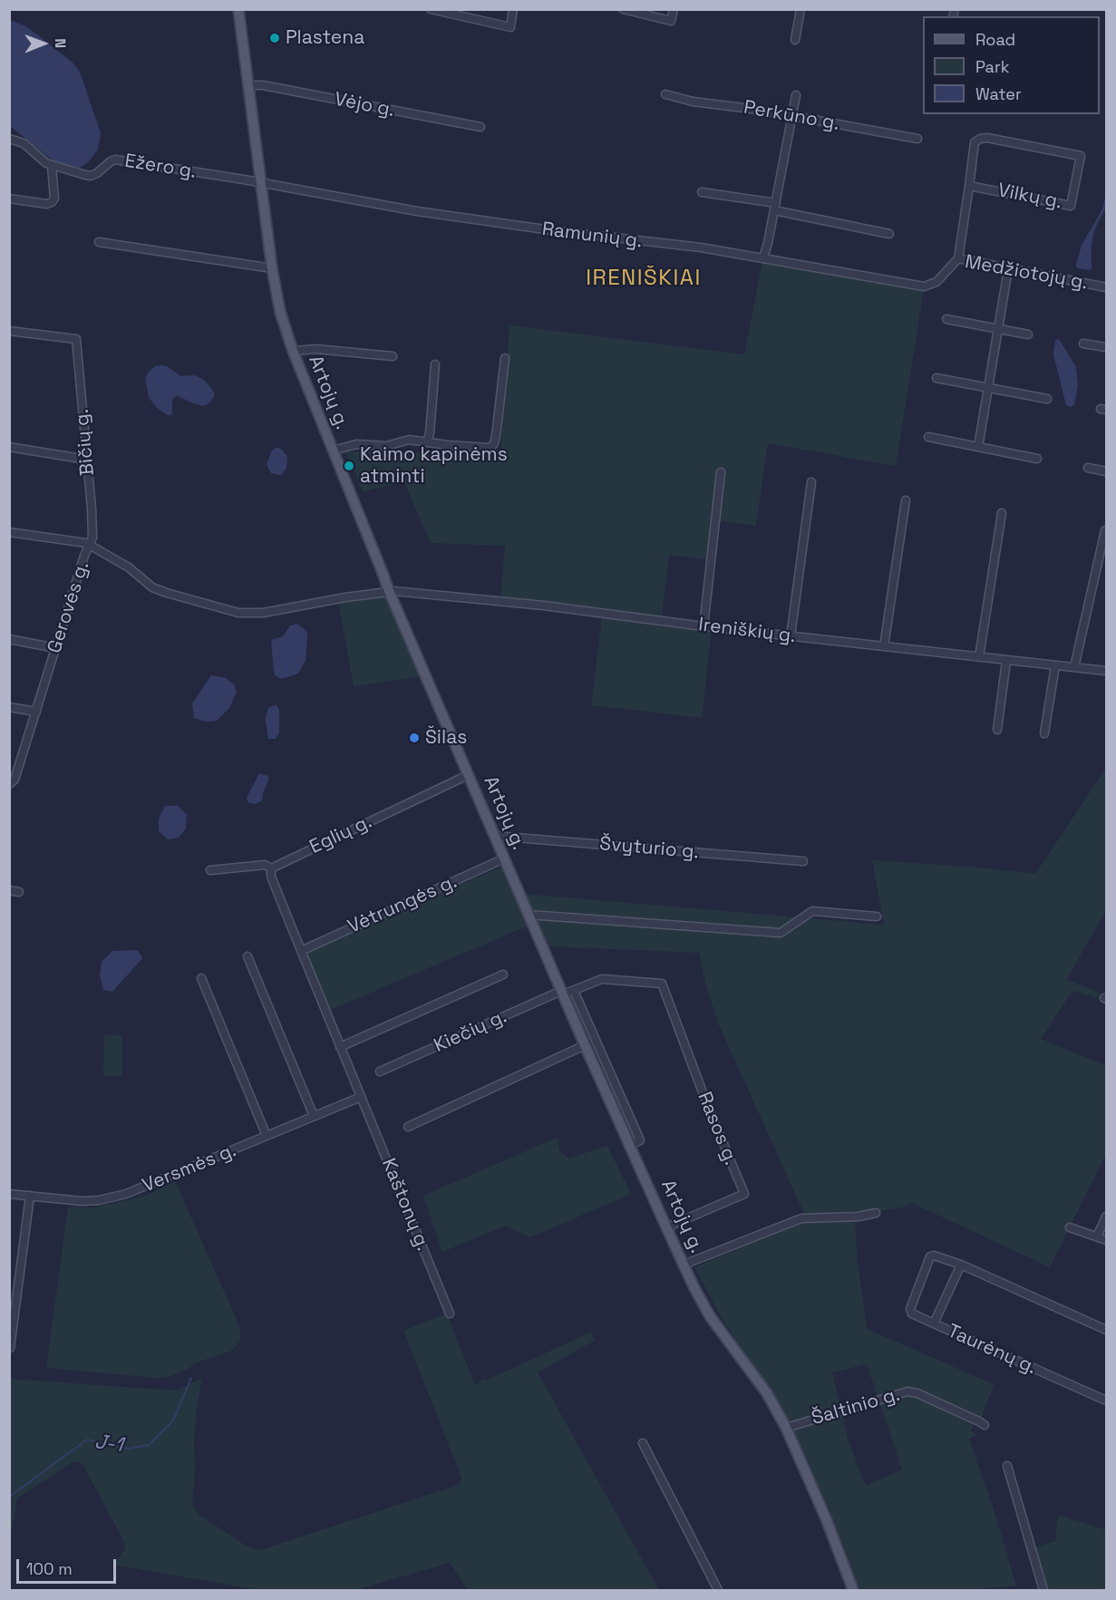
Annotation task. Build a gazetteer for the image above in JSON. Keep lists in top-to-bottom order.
{
  "streets": {
    "main road": ["Artojų g."],
    "street": [
      "Vėjo g.",
      "Perkūno g.",
      "Ežero g.",
      "Vilkų g.",
      "Ramunių g.",
      "Medžiotojų g.",
      "Bičių g.",
      "Gerovės g.",
      "Ireniškių g.",
      "Eglių g.",
      "Švyturio g.",
      "Vėtrungės g.",
      "Kiečių g.",
      "Rasos g.",
      "Versmės g.",
      "Kaštonų g.",
      "Taurėnų g.",
      "Šaltinio g."
    ]
  },
  "crossings": [
    ["Vėjo g.", "Artojų g."],
    ["Ežero g.", "Ramunių g."],
    ["Ežero g.", "Artojų g."],
    ["Ramunių g.", "Medžiotojų g."],
    ["Ramunių g.", "Artojų g."],
    ["Artojų g.", "Gerovės g."],
    ["Artojų g.", "Ireniškių g."],
    ["Artojų g.", "Eglių g."],
    ["Artojų g.", "Švyturio g."],
    ["Artojų g.", "Vėtrungės g."],
    ["Artojų g.", "Kiečių g."],
    ["Artojų g.", "Rasos g."],
    ["Artojų g.", "Šaltinio g."],
    ["Bičių g.", "Gerovės g."],
    ["Gerovės g.", "Ireniškių g."],
    ["Eglių g.", "Kaštonų g."],
    ["Vėtrungės g.", "Kaštonų g."],
    ["Kiečių g.", "Rasos g."],
    ["Versmės g.", "Kaštonų g."]
  ],
  "districts": ["IRENIŠKIAI"],
  "water": ["J-1"],
  "places": ["Plastena", "Kaimo kapinėms atminti", "Šilas"],
  "legend": ["Road", "Park", "Water"],
  "scale_bar": "100 m",
  "north": "right"
}
